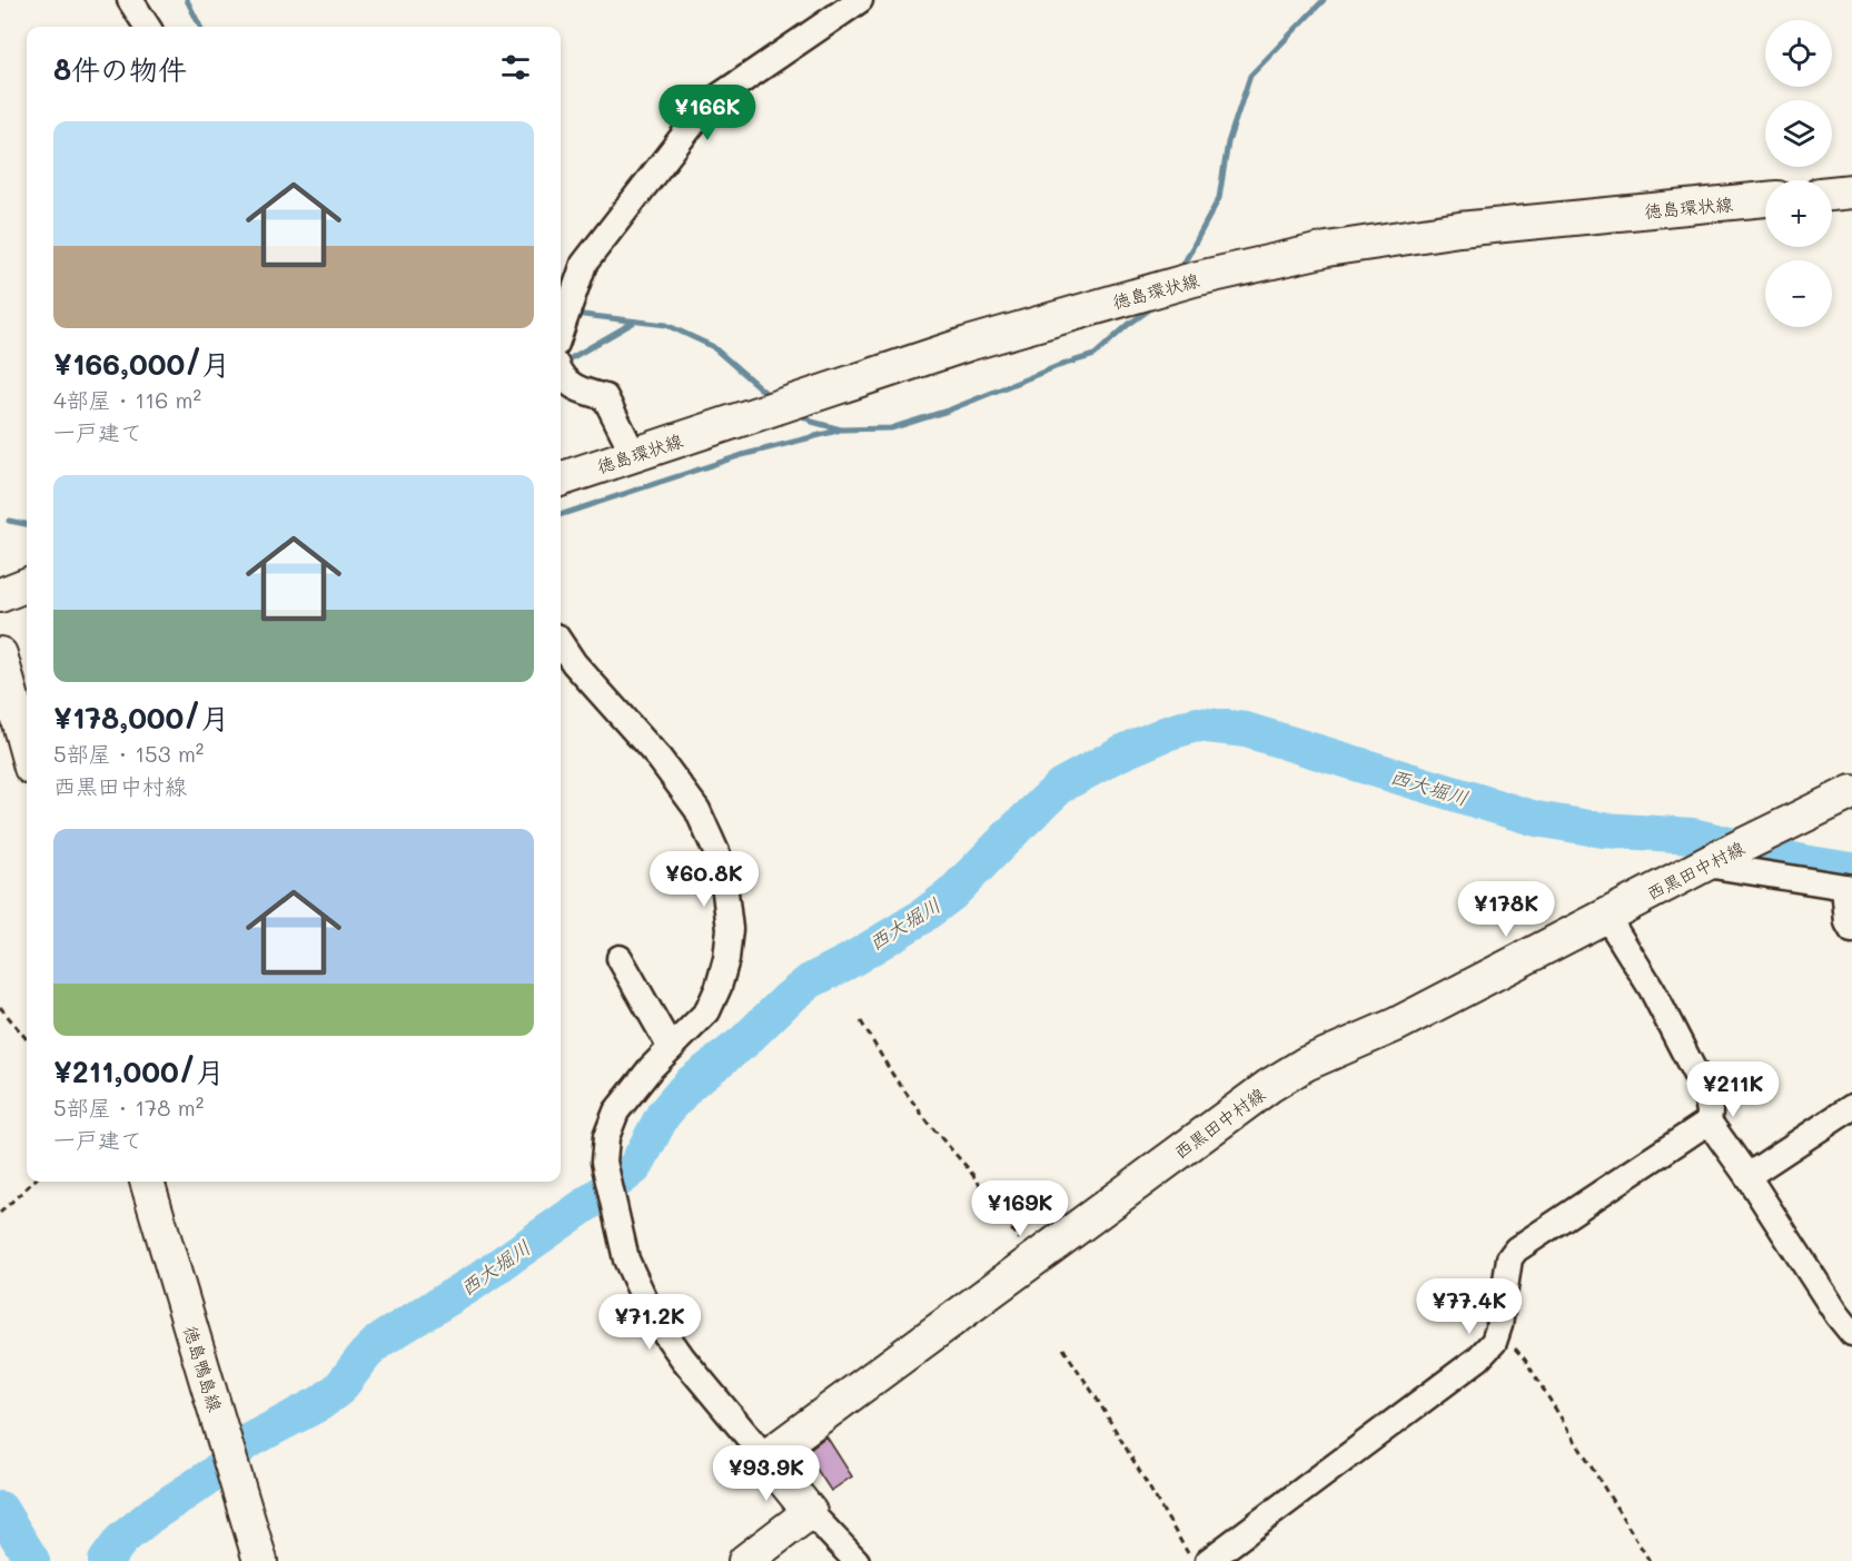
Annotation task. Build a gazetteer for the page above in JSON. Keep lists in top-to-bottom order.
{
  "streets": {
    "main road": ["徳島環状線", "西黒田中村線", "徳島鴨島線"]
  },
  "water": ["西大堀川"],
  "page": {
    "map_buttons": ["+", "−"],
    "heading": "8件の物件",
    "price": [
      "¥166K",
      "¥60.8K",
      "¥178K",
      "¥211K",
      "¥169K",
      "¥77.4K",
      "¥71.2K",
      "¥93.9K"
    ],
    "list": [
      {
        "name": "¥166,000/月",
        "note": "4部屋 · 116 m² · 一戸建て"
      },
      {
        "name": "¥178,000/月",
        "note": "5部屋 · 153 m² · 西黒田中村線"
      },
      {
        "name": "¥211,000/月",
        "note": "5部屋 · 178 m² · 一戸建て"
      }
    ]
  }
}
